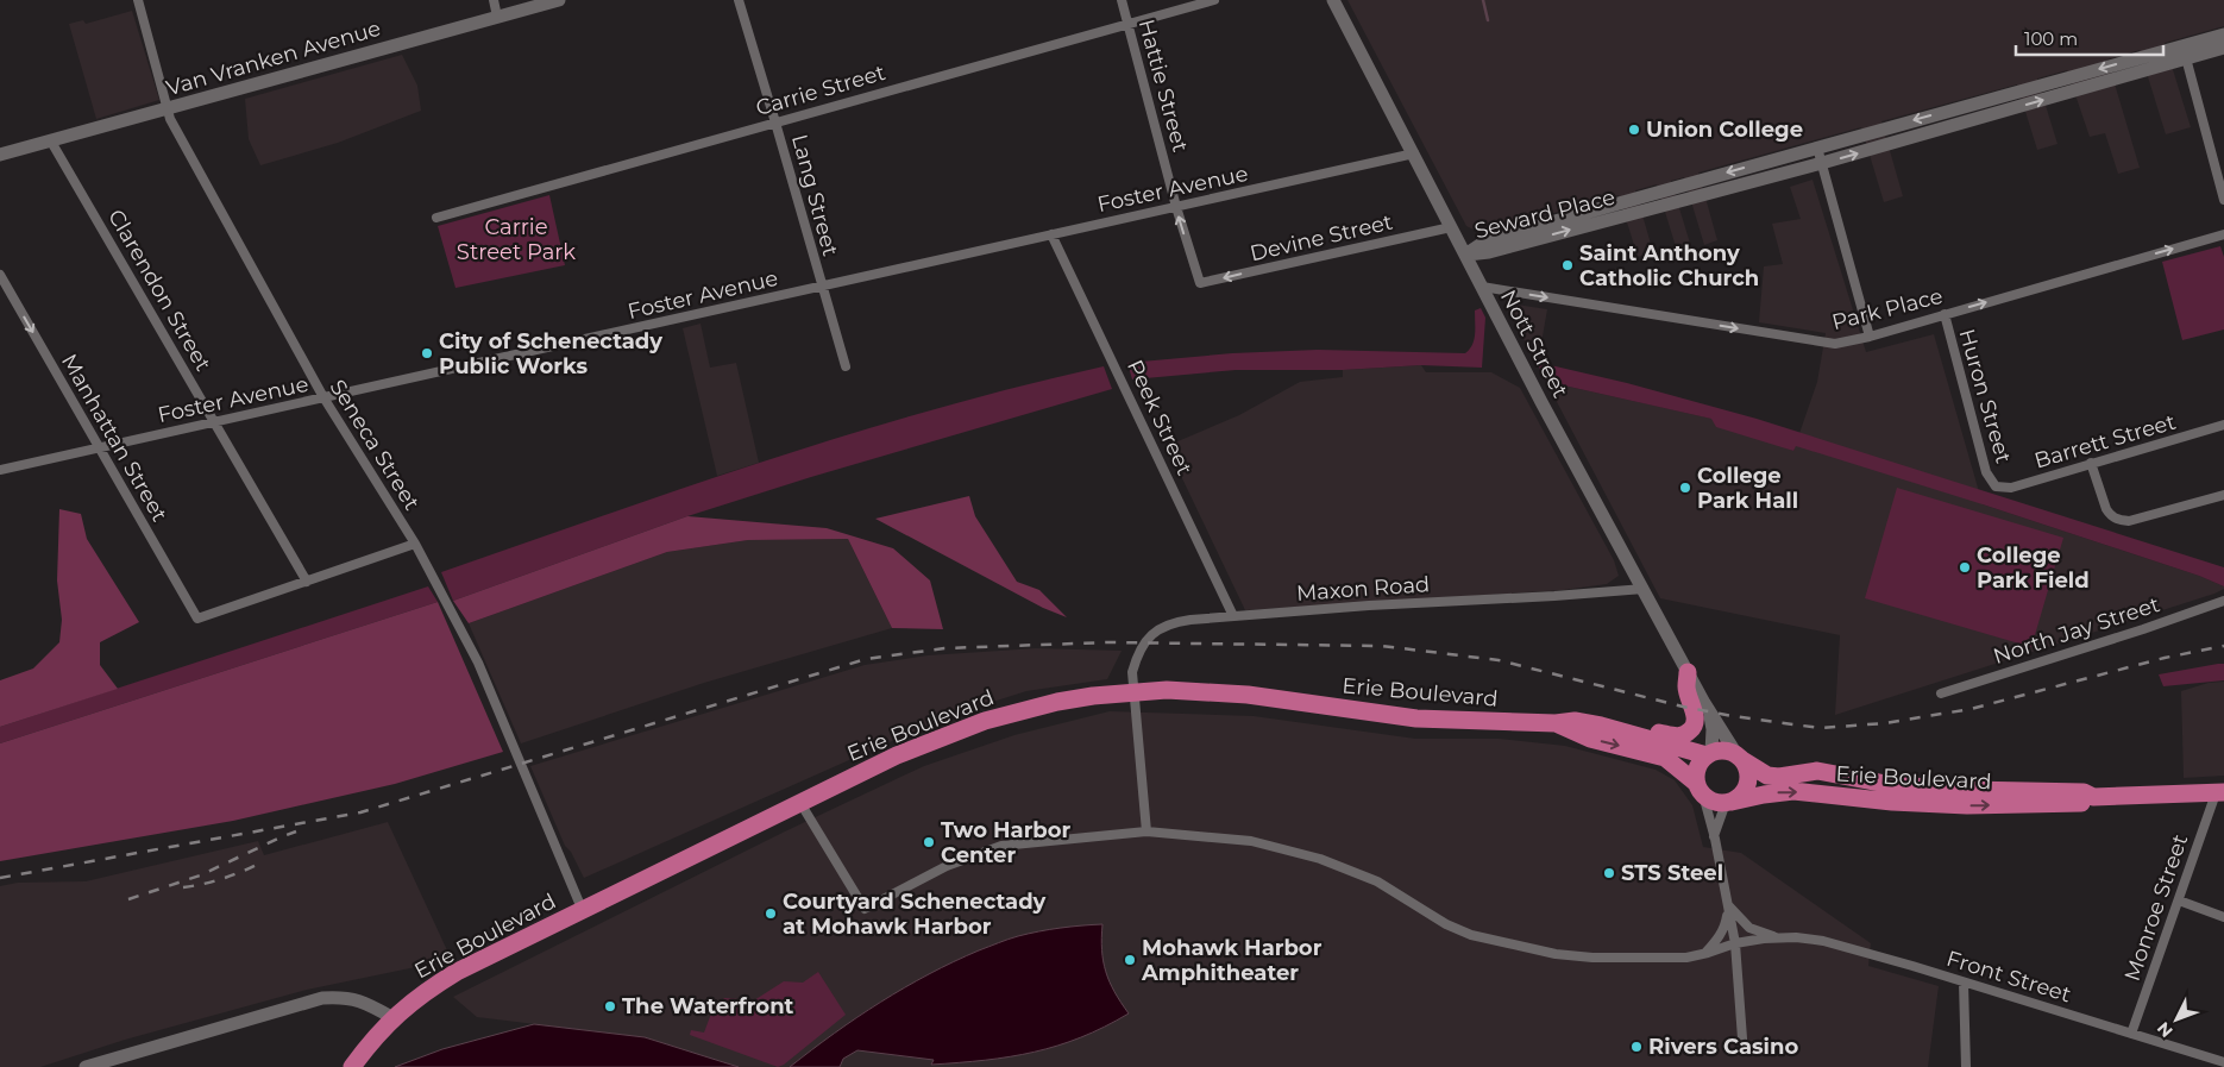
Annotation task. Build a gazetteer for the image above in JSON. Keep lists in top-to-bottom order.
{
  "streets": {
    "highway": ["Erie Boulevard"],
    "street": [
      "Van Vranken Avenue",
      "Hattie Street",
      "Carrie Street",
      "Foster Avenue",
      "Lang Street",
      "Seward Place",
      "Devine Street",
      "Clarendon Street",
      "Park Place",
      "Nott Street",
      "Huron Street",
      "Peek Street",
      "Manhattan Street",
      "Barrett Street",
      "Seneca Street",
      "Maxon Road",
      "North Jay Street",
      "Monroe Street",
      "Front Street"
    ]
  },
  "crossings": [
    ["Van Vranken Avenue", "Clarendon Street"],
    ["Van Vranken Avenue", "Seneca Street"],
    ["Hattie Street", "Carrie Street"],
    ["Hattie Street", "Foster Avenue"],
    ["Hattie Street", "Devine Street"],
    ["Carrie Street", "Lang Street"],
    ["Foster Avenue", "Lang Street"],
    ["Foster Avenue", "Clarendon Street"],
    ["Foster Avenue", "Nott Street"],
    ["Foster Avenue", "Peek Street"],
    ["Foster Avenue", "Manhattan Street"],
    ["Foster Avenue", "Seneca Street"],
    ["Seward Place", "Nott Street"],
    ["Devine Street", "Nott Street"],
    ["Clarendon Street", "Manhattan Street"],
    ["Park Place", "Nott Street"],
    ["Park Place", "Huron Street"],
    ["Nott Street", "Maxon Road"],
    ["Nott Street", "Erie Boulevard"],
    ["Huron Street", "Barrett Street"],
    ["Peek Street", "Maxon Road"],
    ["Seneca Street", "Erie Boulevard"],
    ["Maxon Road", "Erie Boulevard"],
    ["Maxon Road", "Front Street"],
    ["Erie Boulevard", "Monroe Street"],
    ["Erie Boulevard", "Front Street"],
    ["Monroe Street", "Front Street"]
  ],
  "one_way": ["Devine Street", "Park Place", "Manhattan Street"],
  "parks": ["Carrie Street Park"],
  "places": [
    "Union College",
    "Saint Anthony Catholic Church",
    "City of Schenectady Public Works",
    "College Park Hall",
    "College Park Field",
    "Two Harbor Center",
    "STS Steel",
    "Courtyard Schenectady at Mohawk Harbor",
    "Mohawk Harbor Amphitheater",
    "The Waterfront",
    "Rivers Casino"
  ],
  "scale_bar": "100 m",
  "north": "bottom left"
}
